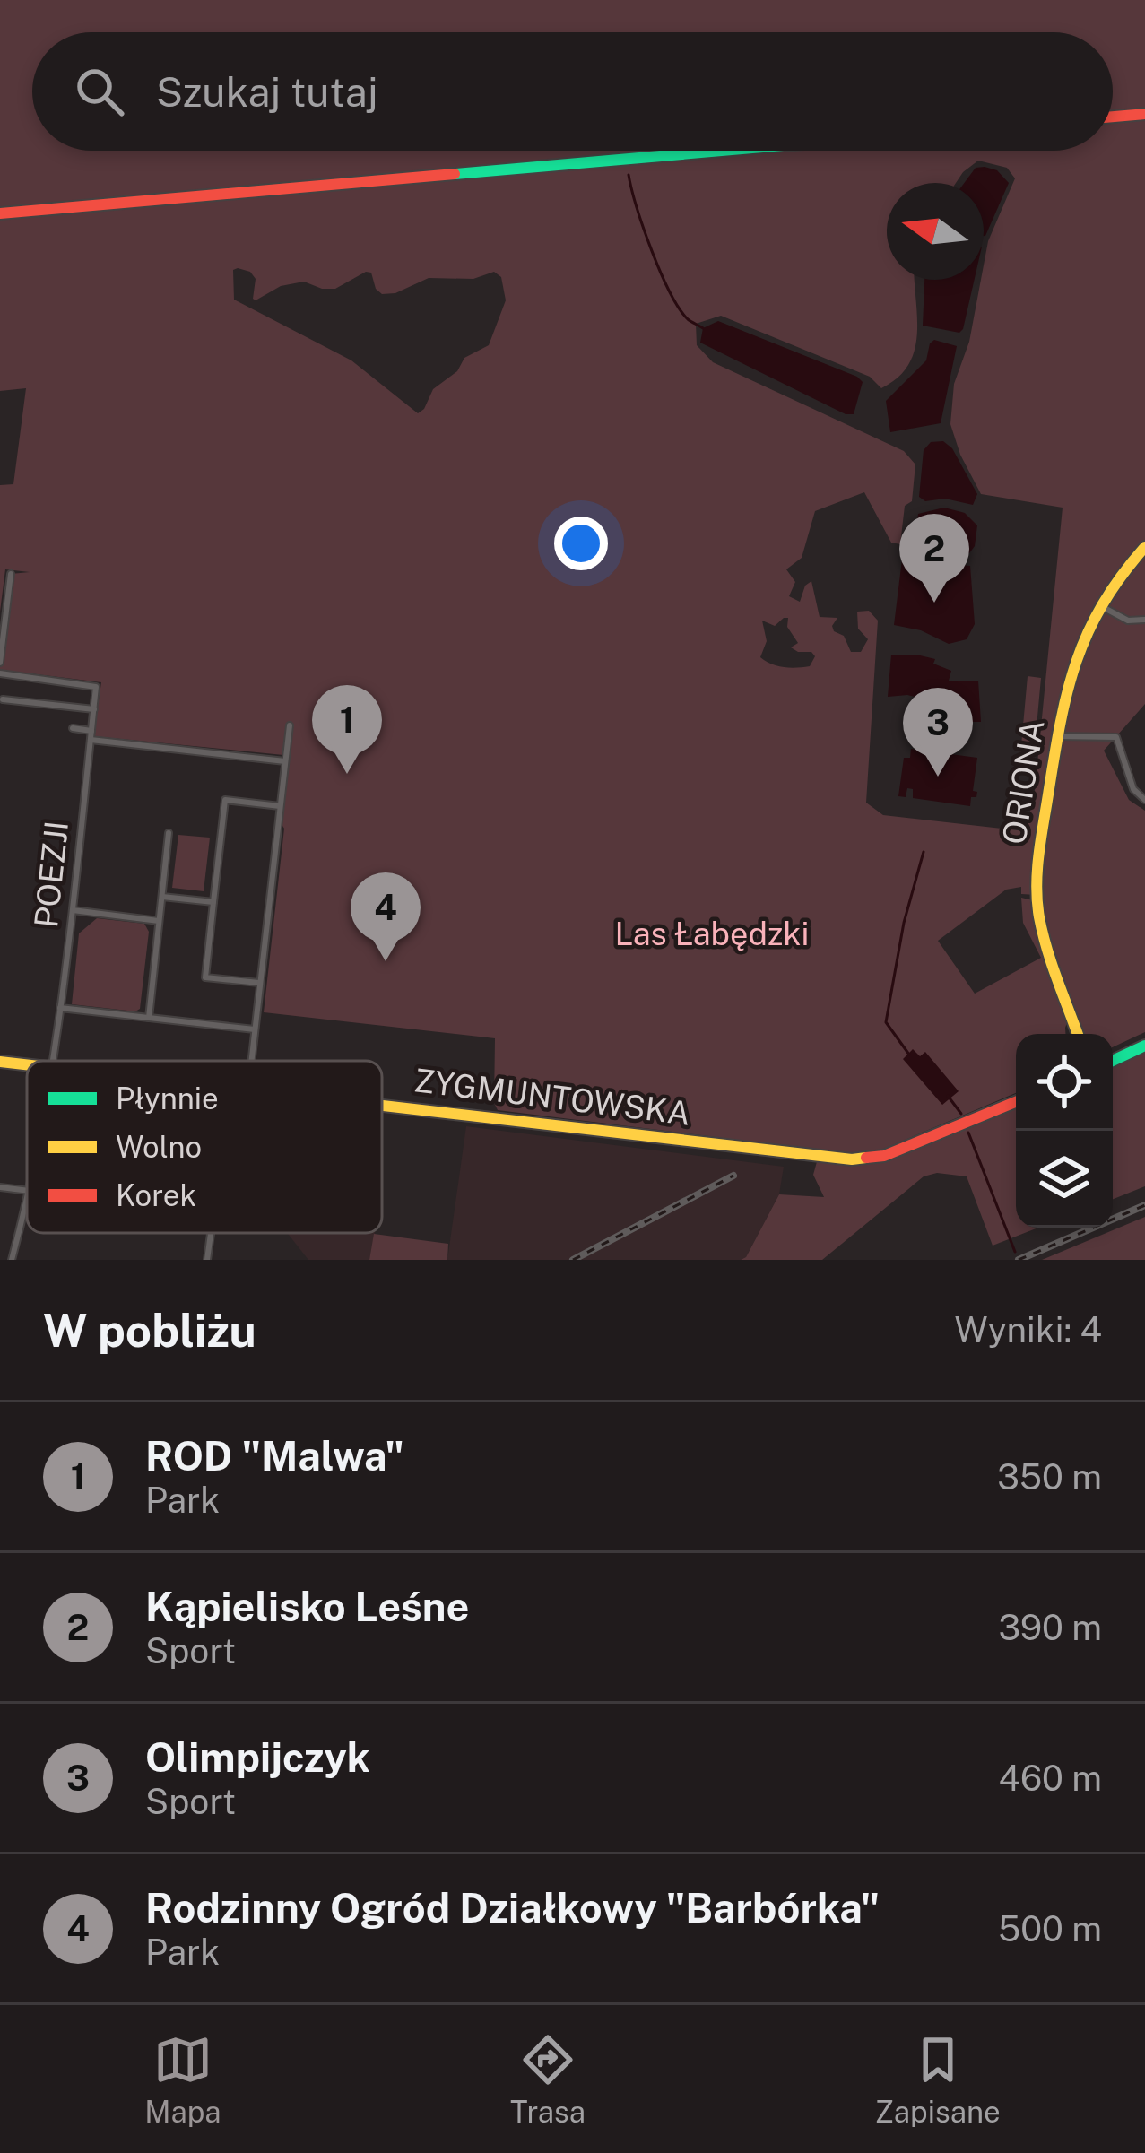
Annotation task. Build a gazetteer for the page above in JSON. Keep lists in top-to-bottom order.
{
  "streets": {
    "street": ["ORIONA", "POEZJI", "ZYGMUNTOWSKA"]
  },
  "parks": ["Las Łabędzki"],
  "legend": ["Płynnie", "Wolno", "Korek"],
  "north": "left",
  "page": {
    "search": "Szukaj tutaj",
    "pins": [
      "2",
      "1",
      "3",
      "4"
    ],
    "heading": ["W pobliżu", "Wyniki: 4"],
    "list": [
      {
        "mark": "1",
        "name": "ROD \"Malwa\"",
        "note": "Park",
        "value": "350 m"
      },
      {
        "mark": "2",
        "name": "Kąpielisko Leśne",
        "note": "Sport",
        "value": "390 m"
      },
      {
        "mark": "3",
        "name": "Olimpijczyk",
        "note": "Sport",
        "value": "460 m"
      },
      {
        "mark": "4",
        "name": "Rodzinny Ogród Działkowy \"Barbórka\"",
        "note": "Park",
        "value": "500 m"
      }
    ],
    "nav": ["Mapa", "Trasa", "Zapisane"]
  }
}
